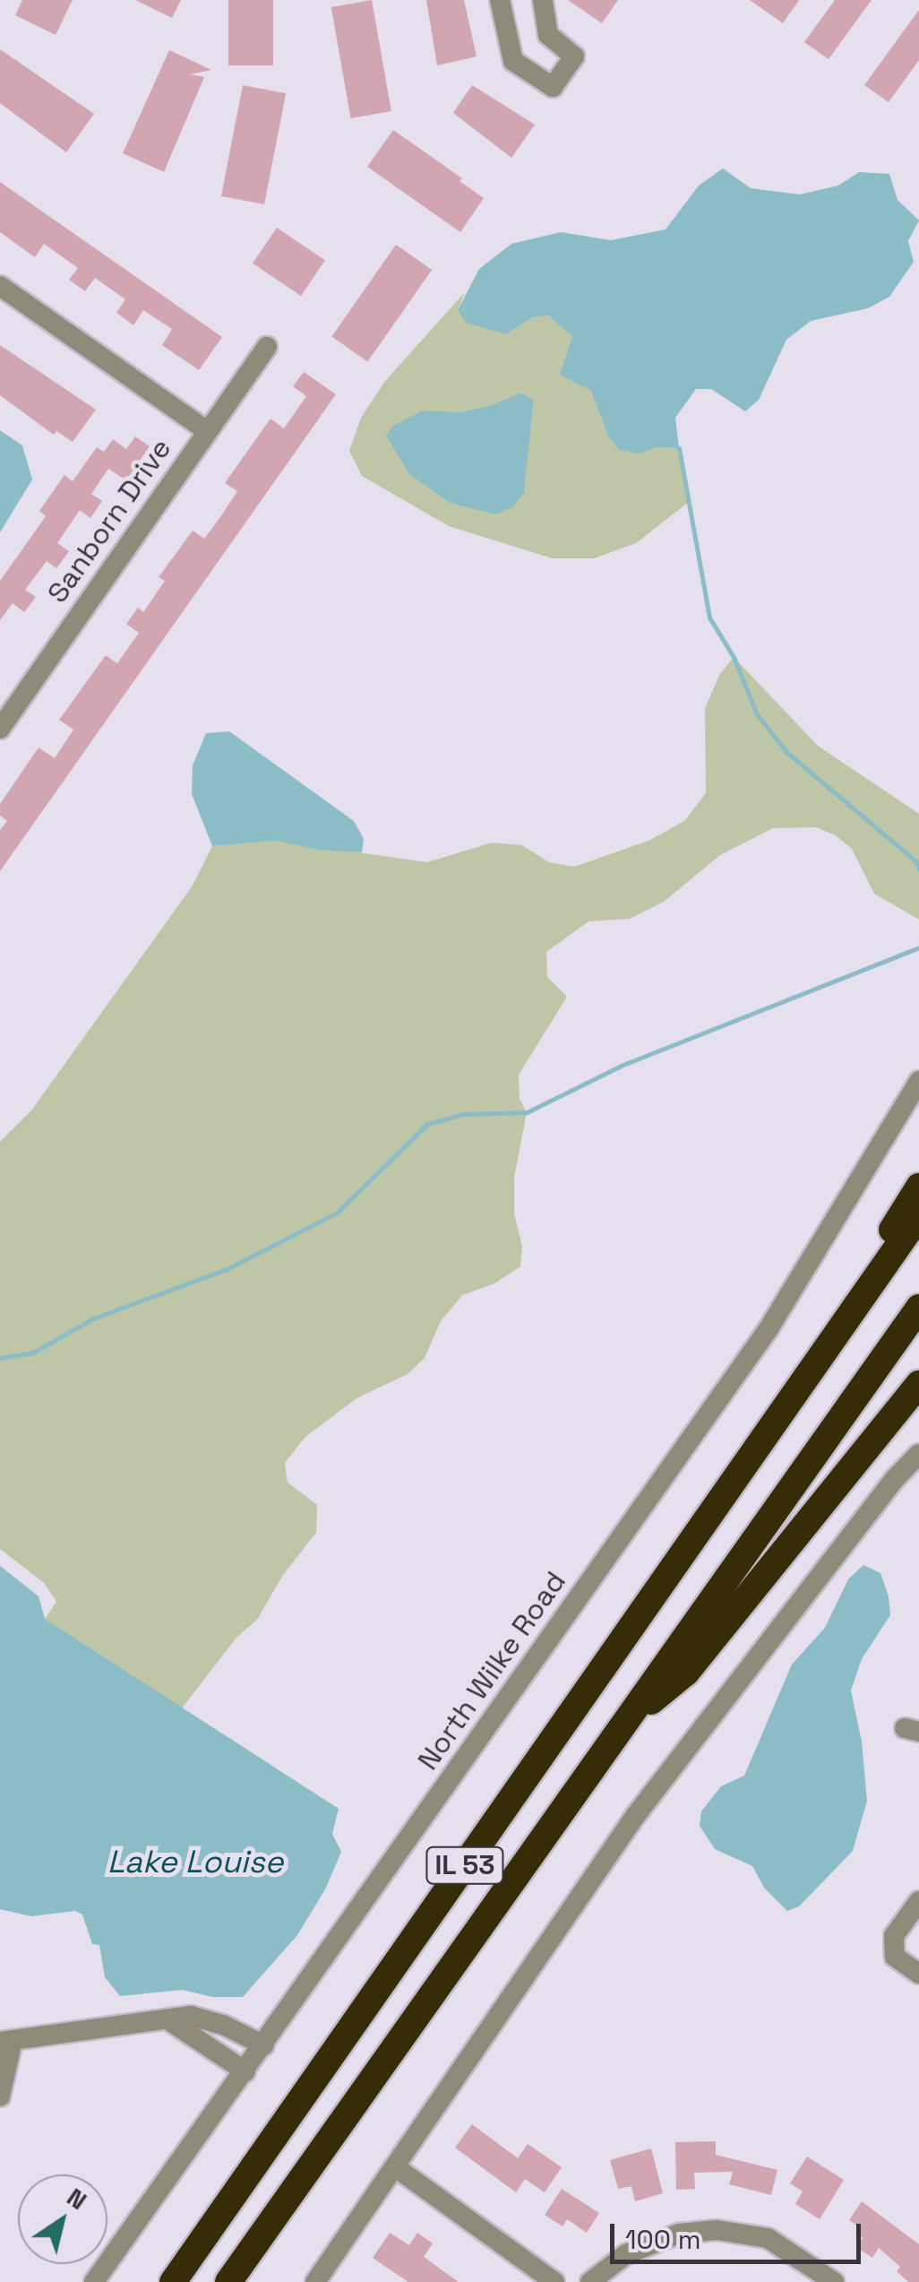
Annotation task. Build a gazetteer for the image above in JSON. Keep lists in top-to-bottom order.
{
  "streets": {
    "highway": ["IL 53"],
    "street": ["Sanborn Drive", "North Wilke Road"]
  },
  "water": ["Lake Louise"],
  "scale_bar": "100 m",
  "north": "top right"
}
